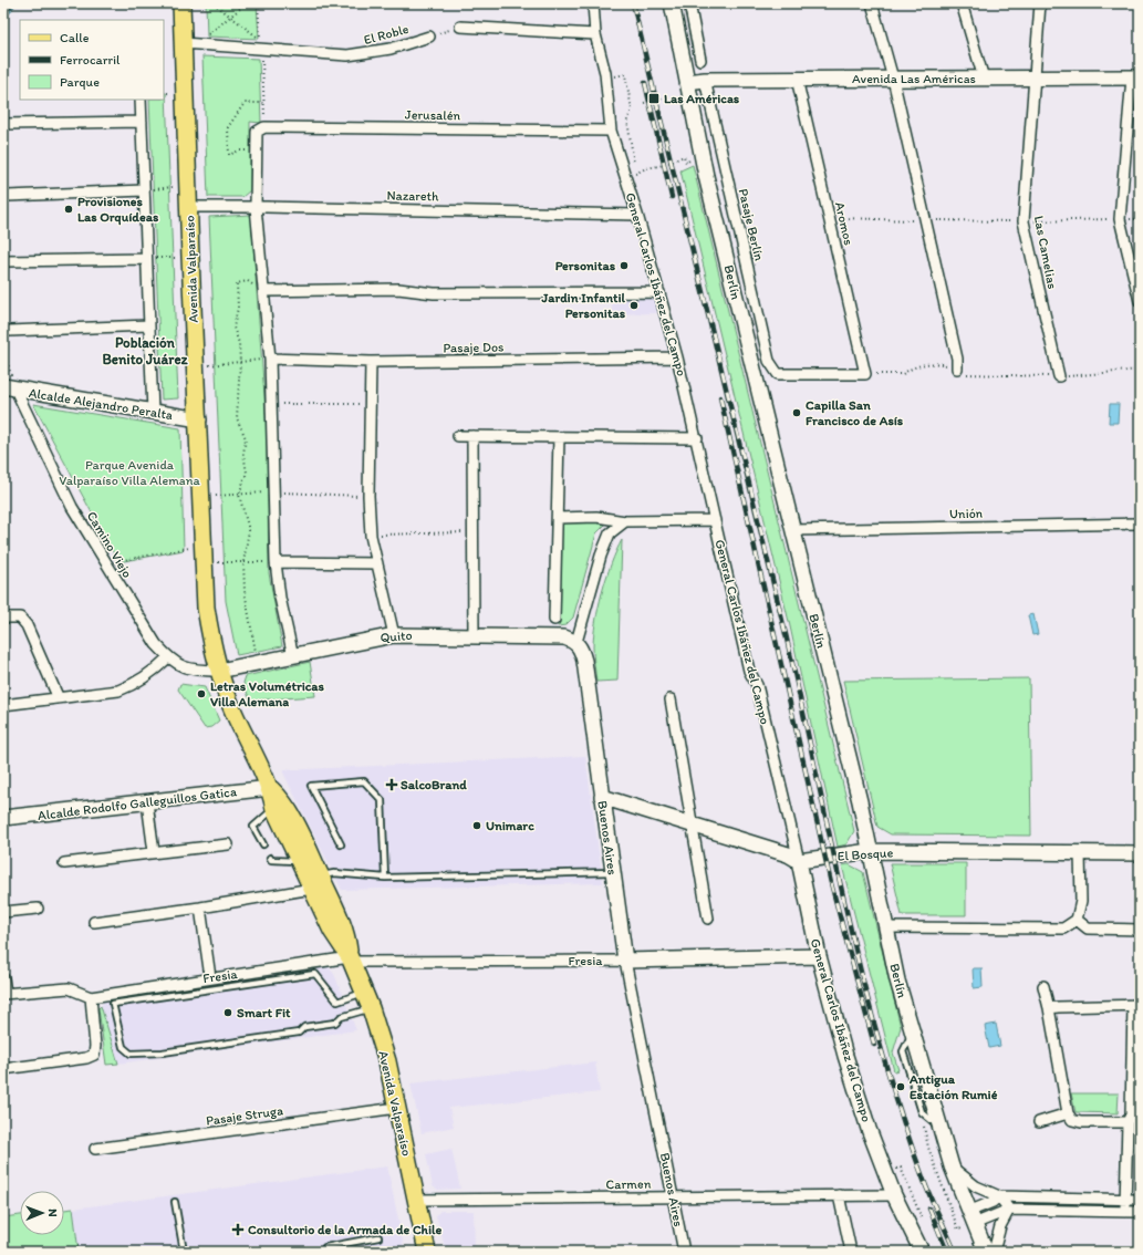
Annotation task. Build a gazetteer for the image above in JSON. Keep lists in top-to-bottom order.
{
  "streets": {
    "main road": [
      "Avenida Las Américas",
      "Avenida Valparaíso",
      "Berlín",
      "General Carlos Ibáñez del Campo",
      "Alcalde Alejandro Peralta",
      "Quito",
      "Alcalde Rodolfo Galleguillos Gatica",
      "Buenos Aires",
      "El Bosque",
      "Fresia"
    ],
    "street": [
      "El Roble",
      "Jerusalén",
      "Nazareth",
      "Aromos",
      "Pasaje Berlín",
      "Las Camelias",
      "Pasaje Dos",
      "Unión",
      "Camino Viejo",
      "Pasaje Struga",
      "Carmen"
    ]
  },
  "crossings": [
    ["El Roble", "Avenida Valparaíso"],
    ["Avenida Las Américas", "Aromos"],
    ["Avenida Las Américas", "Pasaje Berlín"],
    ["Avenida Las Américas", "Las Camelias"],
    ["Avenida Las Américas", "Berlín"],
    ["Jerusalén", "General Carlos Ibáñez del Campo"],
    ["Nazareth", "Avenida Valparaíso"],
    ["Nazareth", "General Carlos Ibáñez del Campo"],
    ["Aromos", "Pasaje Berlín"],
    ["Avenida Valparaíso", "Alcalde Alejandro Peralta"],
    ["Avenida Valparaíso", "Camino Viejo"],
    ["Avenida Valparaíso", "Quito"],
    ["Avenida Valparaíso", "Alcalde Rodolfo Galleguillos Gatica"],
    ["Avenida Valparaíso", "Fresia"],
    ["Avenida Valparaíso", "Pasaje Struga"],
    ["Avenida Valparaíso", "Carmen"],
    ["Berlín", "Unión"],
    ["Berlín", "El Bosque"],
    ["General Carlos Ibáñez del Campo", "Pasaje Dos"],
    ["General Carlos Ibáñez del Campo", "El Bosque"],
    ["General Carlos Ibáñez del Campo", "Fresia"],
    ["General Carlos Ibáñez del Campo", "Carmen"],
    ["Alcalde Alejandro Peralta", "Camino Viejo"],
    ["Camino Viejo", "Quito"],
    ["Quito", "Buenos Aires"],
    ["Buenos Aires", "Fresia"],
    ["Buenos Aires", "Carmen"]
  ],
  "districts": ["Población Benito Juárez"],
  "parks": ["Parque Avenida Valparaíso Villa Alemana"],
  "places": {
    "transit": ["Las Américas"],
    "other": [
      "Provisiones Las Orquídeas",
      "Personitas",
      "Jardin Infantil Personitas",
      "Capilla San Francisco de Asís",
      "Letras Volumétricas Villa Alemana",
      "Unimarc",
      "Smart Fit",
      "Antigua Estación Rumié"
    ],
    "health": ["SalcoBrand", "Consultorio de la Armada de Chile"]
  },
  "legend": ["Calle", "Ferrocarril", "Parque"],
  "north": "right"
}
